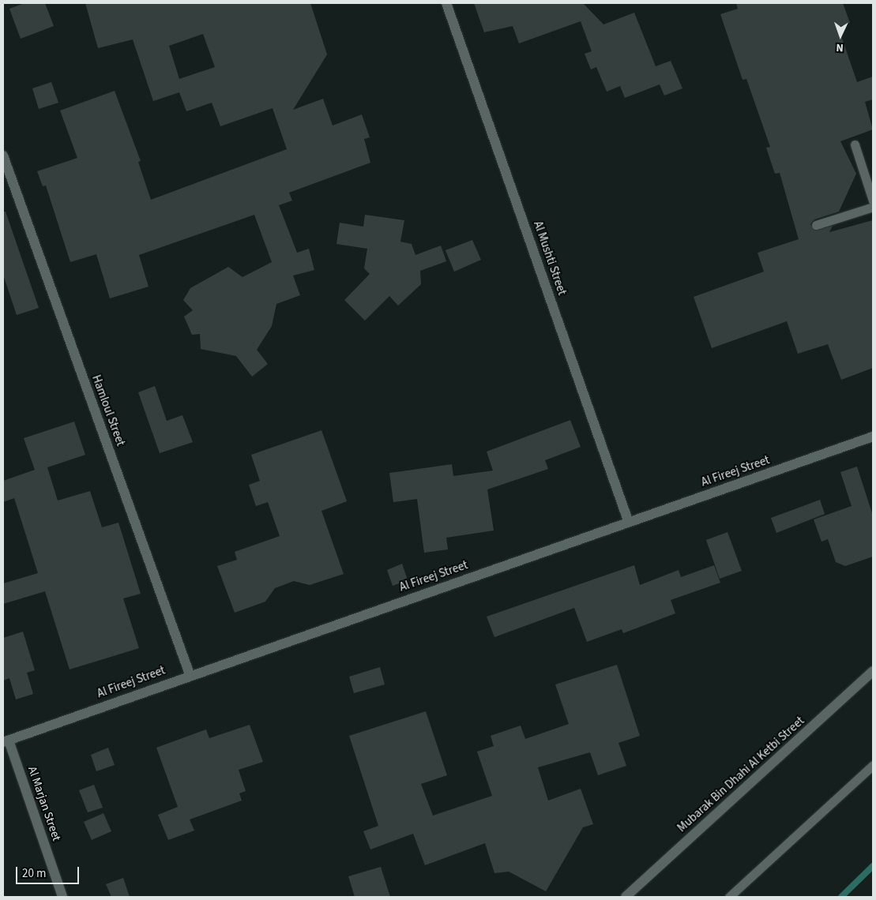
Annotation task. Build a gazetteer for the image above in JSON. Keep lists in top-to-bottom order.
{
  "streets": {
    "street": [
      "Al Mushti Street",
      "Hamloul Street",
      "Al Fireej Street",
      "Mubarak Bin Dhahi Al Ketbi Street",
      "Al Marjan Street"
    ]
  },
  "crossings": [
    ["Al Mushti Street", "Al Fireej Street"],
    ["Hamloul Street", "Al Fireej Street"],
    ["Al Fireej Street", "Al Marjan Street"]
  ],
  "scale_bar": "20 m",
  "north": "bottom"
}
